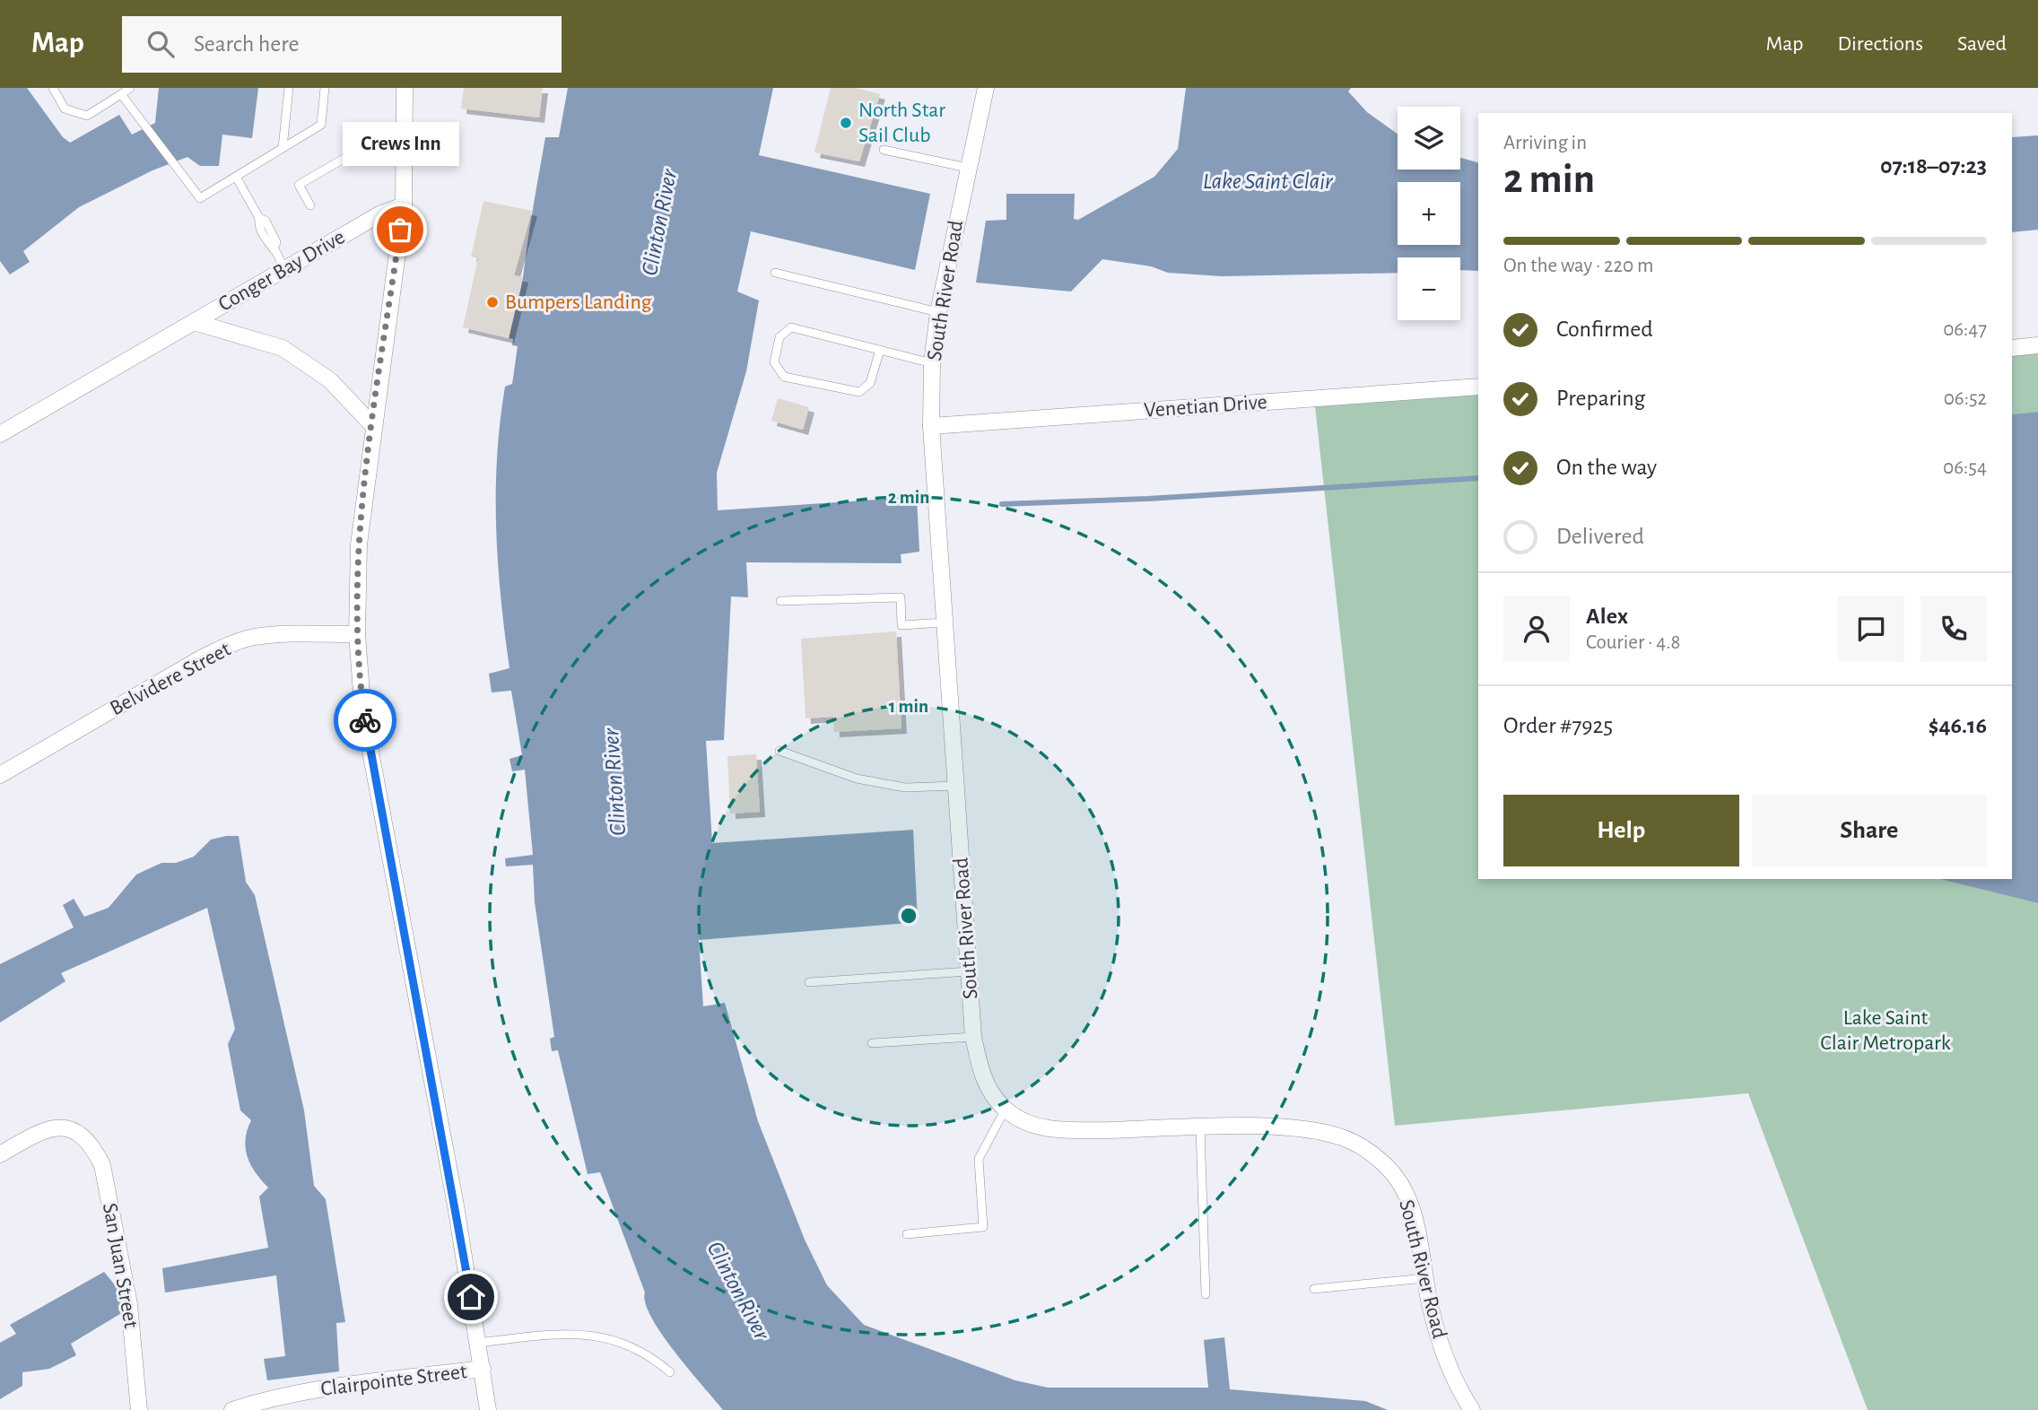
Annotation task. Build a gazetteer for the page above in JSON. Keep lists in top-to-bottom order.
{
  "streets": {
    "street": [
      "Conger Bay Drive",
      "South River Road",
      "Venetian Drive",
      "Belvidere Street",
      "San Juan Street",
      "Clairpointe Street"
    ]
  },
  "crossings": [
    ["South River Road", "Venetian Drive"]
  ],
  "water": ["Lake Saint Clair", "Clinton River"],
  "parks": ["Lake Saint Clair Metropark"],
  "places": ["North Star Sail Club", "Crews Inn", "Bumpers Landing"],
  "page": {
    "header": "Map",
    "search": "Search here",
    "nav": ["Map", "Directions", "Saved"],
    "map_buttons": ["+", "−"],
    "heading": ["2 min", "Arriving in", "07:18–07:23"],
    "panel": [
      "Alex",
      "Courier · 4.8",
      "Order #7925",
      "$46.16"
    ],
    "bubble": "Crews Inn",
    "bar": "On the way · 220 m",
    "list": [
      ["Confirmed", "06:47"],
      ["Preparing", "06:52"],
      ["On the way", "06:54"],
      "Delivered"
    ],
    "buttons": ["Help", "Share"]
  },
  "rings": ["2 min", "1 min"]
}
